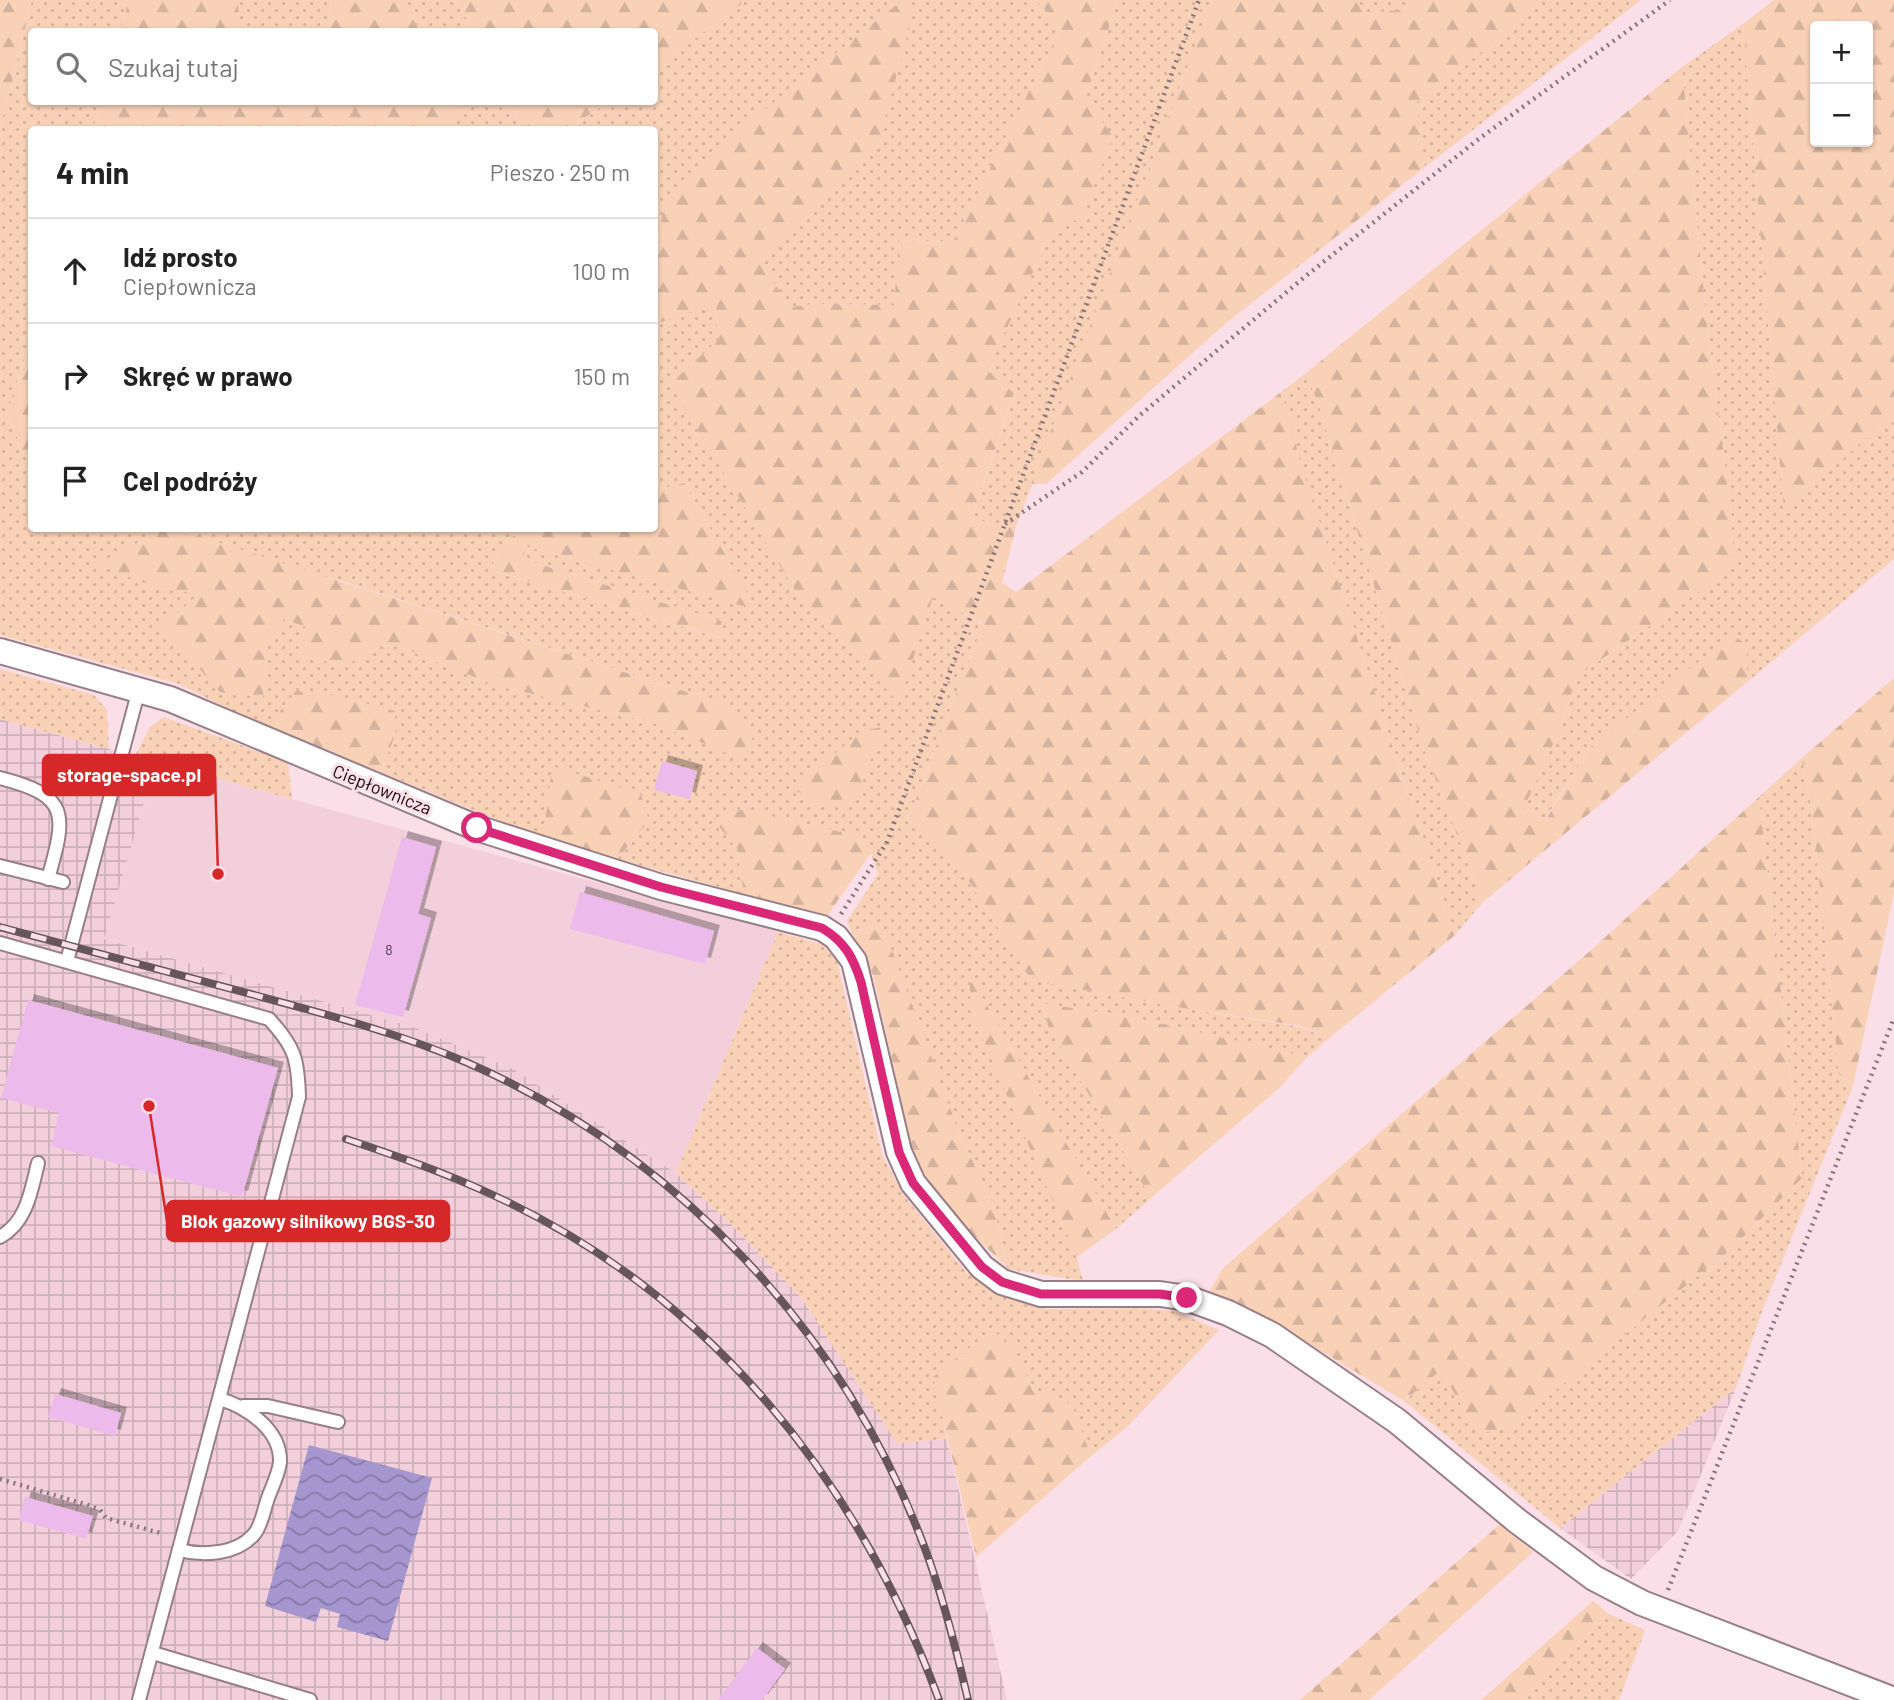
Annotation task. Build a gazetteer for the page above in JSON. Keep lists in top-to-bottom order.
{
  "streets": {
    "street": ["Ciepłownicza"]
  },
  "places": ["storage-space.pl", "Blok gazowy silnikowy BGS-30"],
  "house_numbers": ["8"],
  "page": {
    "map_buttons": ["+", "−"],
    "search": "Szukaj tutaj",
    "heading": ["4 min", "Pieszo · 250 m"],
    "list": [
      ["Idź prosto", "Ciepłownicza", "100 m"],
      ["Skręć w prawo", "150 m"],
      "Cel podróży"
    ]
  }
}
